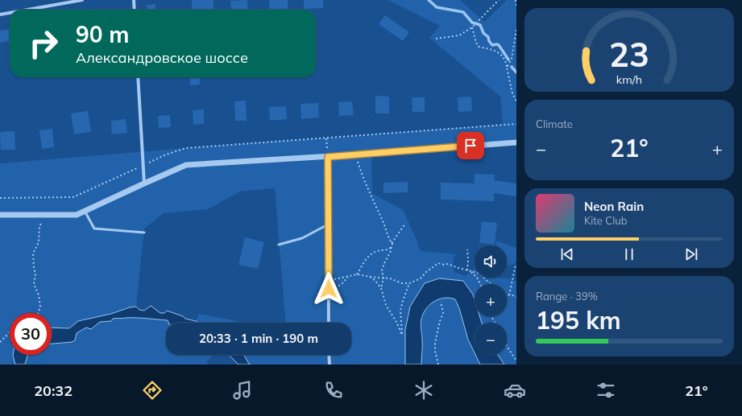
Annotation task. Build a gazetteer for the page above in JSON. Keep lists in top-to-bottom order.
{
  "page": {
    "turn": ["90 m", "Александровское шоссе"],
    "tile": [
      "Climate",
      ["Range · 39%", "195 km"]
    ],
    "heat": ["−", "21°", "+"],
    "song": ["Neon Rain", "Kite Club"],
    "map_buttons": ["+", "−"],
    "limit": "30",
    "trip": "20:33 · 1 min · 190 m",
    "tabs": ["20:32", "21°"],
    "gauge": ["23", "km/h"]
  }
}
